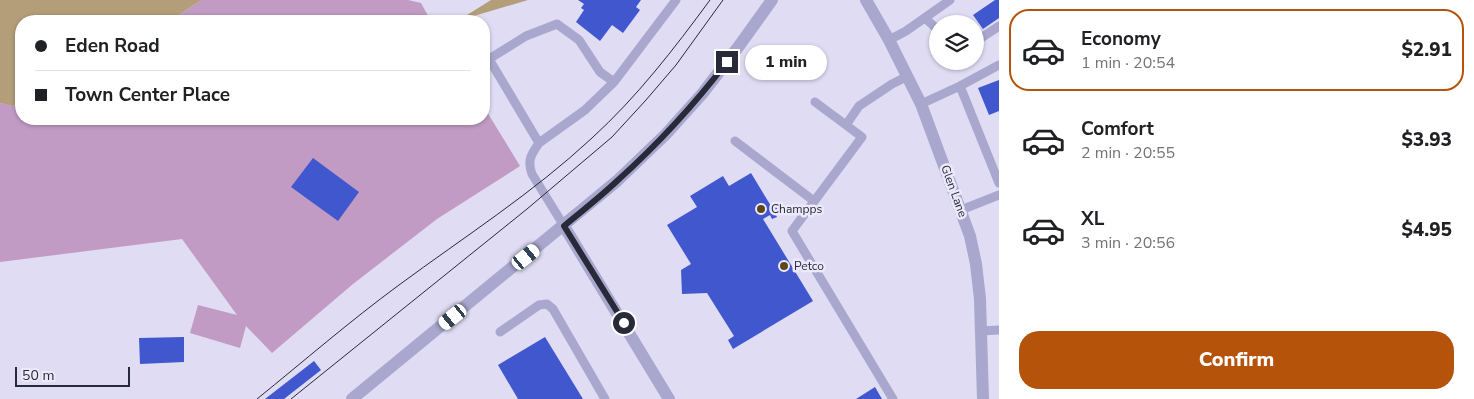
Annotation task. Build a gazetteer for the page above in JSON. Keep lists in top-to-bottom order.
{
  "streets": {
    "street": ["Glen Lane"]
  },
  "places": ["Champps", "Petco"],
  "scale_bar": "50 m",
  "page": {
    "list": [
      {
        "name": "Economy",
        "note": "1 min · 20:54",
        "value": "$2.91"
      },
      {
        "name": "Comfort",
        "note": "2 min · 20:55",
        "value": "$3.93"
      },
      {
        "name": "XL",
        "note": "3 min · 20:56",
        "value": "$4.95"
      }
    ],
    "banner": ["Eden Road", "Town Center Place"],
    "bubble": "1 min",
    "buttons": "Confirm",
    "scale": "50 m"
  }
}
